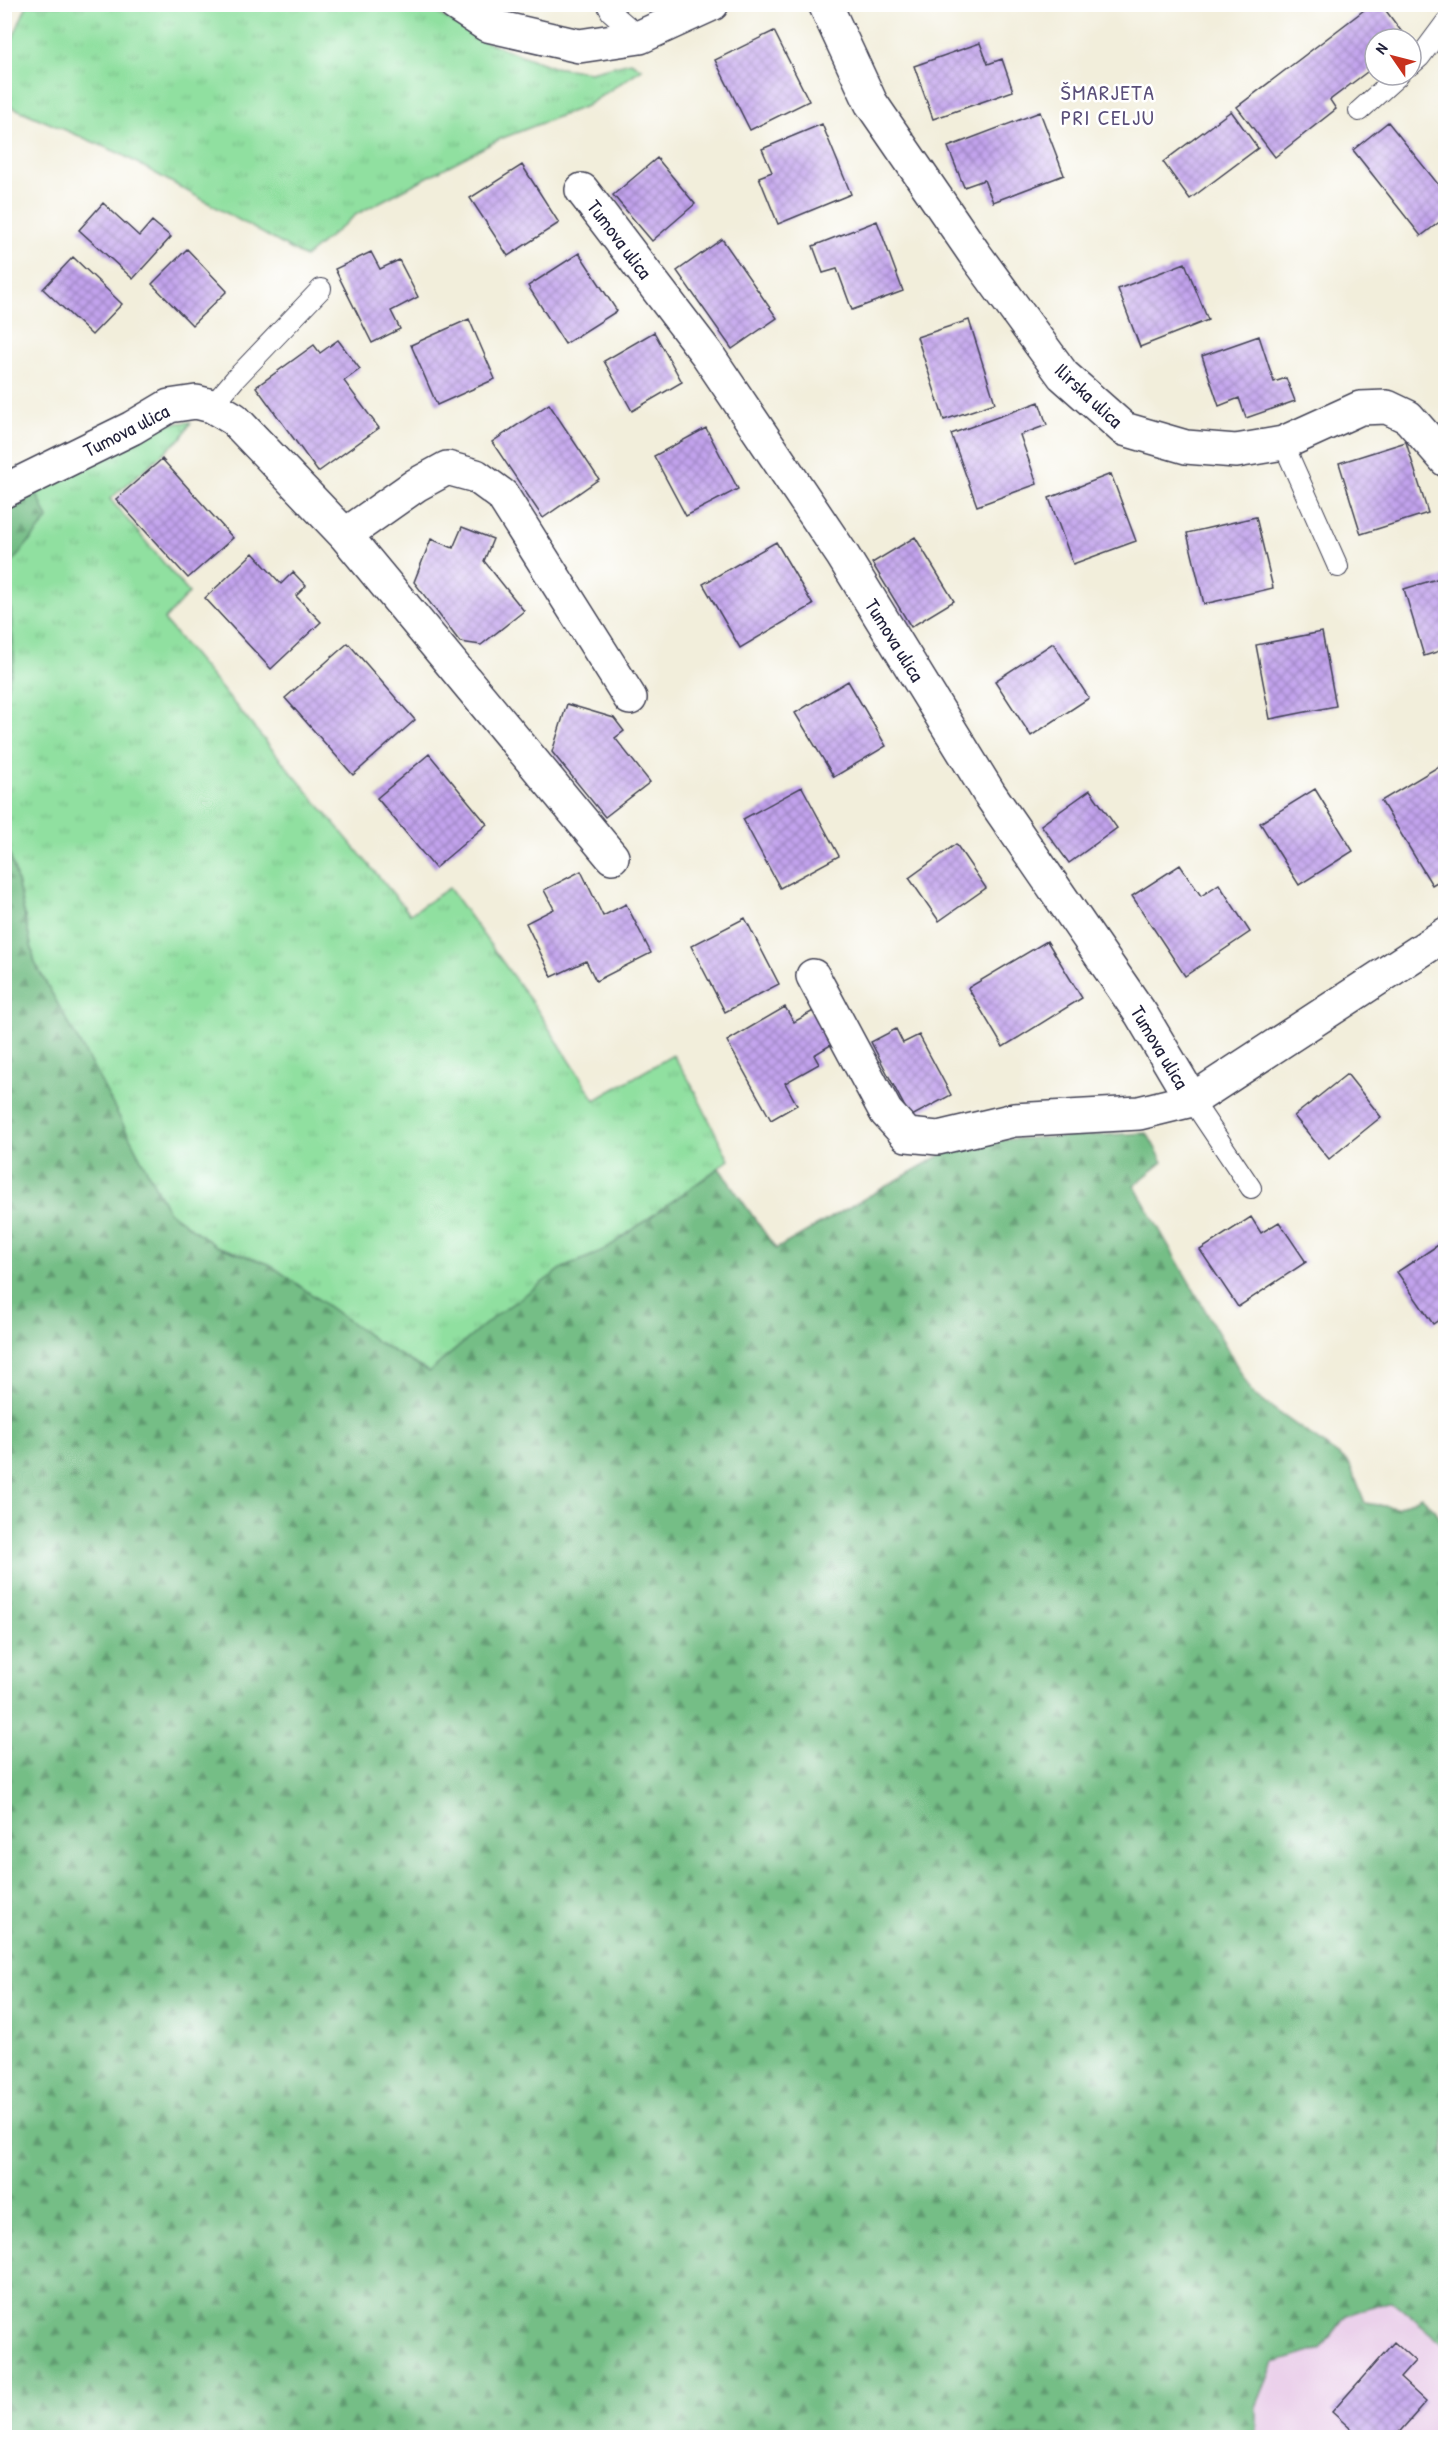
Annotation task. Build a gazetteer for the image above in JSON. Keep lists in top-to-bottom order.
{
  "streets": {
    "street": ["Tumova ulica", "Ilirska ulica"]
  },
  "districts": ["ŠMARJETA PRI CELJU"],
  "north": "top left"
}
